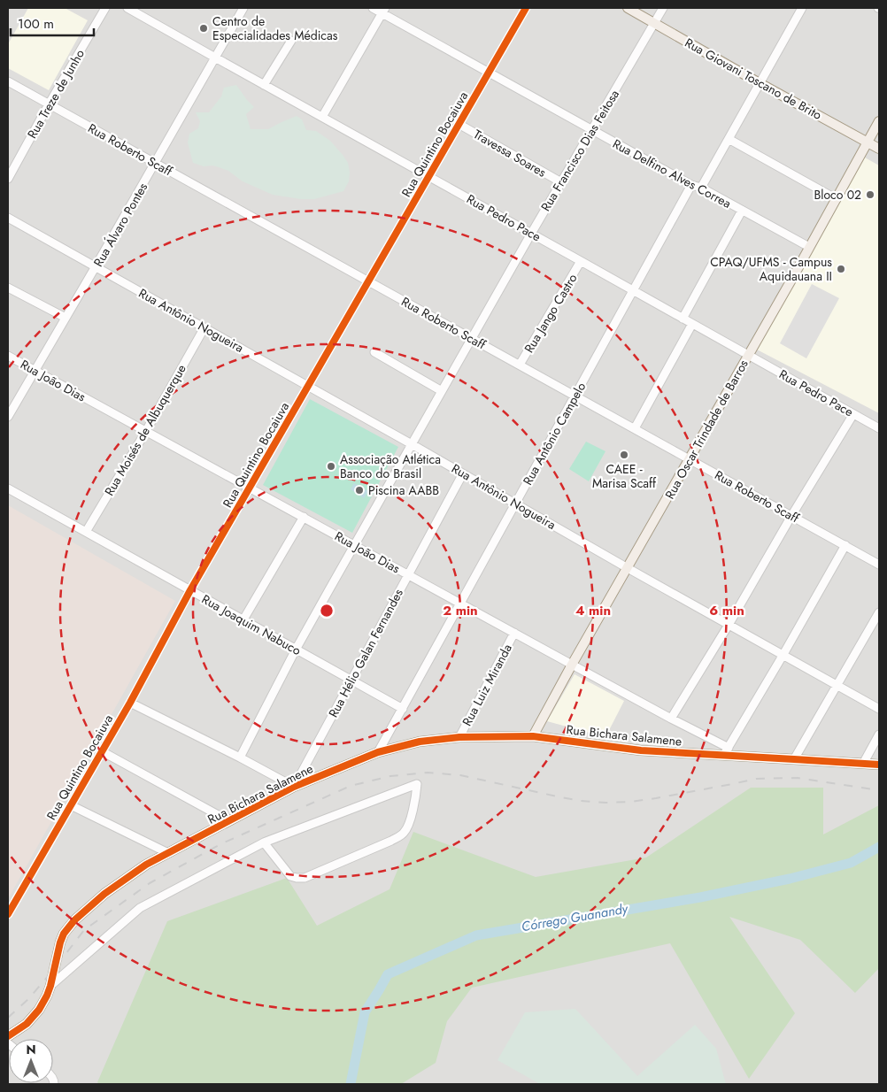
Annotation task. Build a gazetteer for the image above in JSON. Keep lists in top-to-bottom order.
{
  "streets": {
    "main road": ["Rua Giovani Toscano de Brito", "Rua Oscar Trindade de Barros", "Rua Bichara Salamene"],
    "street": [
      "Rua Treze de Junho",
      "Rua Quintino Bocaiuva",
      "Rua Roberto Scaff",
      "Rua Francisco Dias Feitosa",
      "Travessa Soares",
      "Rua Delfino Alves Correa",
      "Rua Pedro Pace",
      "Rua Álvaro Pontes",
      "Rua Jango Castro",
      "Rua Antônio Nogueira",
      "Rua João Dias",
      "Rua Moisés de Albuquerque",
      "Rua Antônio Campelo",
      "Rua Joaquim Nabuco",
      "Rua Hélio Galan Fernandes",
      "Rua Luiz Miranda"
    ]
  },
  "crossings": [
    ["Rua Giovani Toscano de Brito", "Rua Francisco Dias Feitosa"],
    ["Rua Giovani Toscano de Brito", "Rua Oscar Trindade de Barros"],
    ["Rua Treze de Junho", "Rua Roberto Scaff"],
    ["Rua Quintino Bocaiuva", "Rua Roberto Scaff"],
    ["Rua Quintino Bocaiuva", "Travessa Soares"],
    ["Rua Quintino Bocaiuva", "Rua Delfino Alves Correa"],
    ["Rua Quintino Bocaiuva", "Rua Pedro Pace"],
    ["Rua Quintino Bocaiuva", "Rua Antônio Nogueira"],
    ["Rua Quintino Bocaiuva", "Rua João Dias"],
    ["Rua Quintino Bocaiuva", "Rua Joaquim Nabuco"],
    ["Rua Roberto Scaff", "Rua Francisco Dias Feitosa"],
    ["Rua Roberto Scaff", "Rua Álvaro Pontes"],
    ["Rua Roberto Scaff", "Rua Jango Castro"],
    ["Rua Roberto Scaff", "Rua Oscar Trindade de Barros"],
    ["Rua Roberto Scaff", "Rua Antônio Campelo"],
    ["Rua Francisco Dias Feitosa", "Travessa Soares"],
    ["Rua Francisco Dias Feitosa", "Rua Delfino Alves Correa"],
    ["Rua Francisco Dias Feitosa", "Rua Pedro Pace"],
    ["Rua Francisco Dias Feitosa", "Rua Antônio Nogueira"],
    ["Rua Francisco Dias Feitosa", "Rua João Dias"],
    ["Rua Francisco Dias Feitosa", "Rua Joaquim Nabuco"],
    ["Rua Delfino Alves Correa", "Rua Oscar Trindade de Barros"],
    ["Rua Delfino Alves Correa", "Rua Antônio Campelo"],
    ["Rua Pedro Pace", "Rua Álvaro Pontes"],
    ["Rua Pedro Pace", "Rua Jango Castro"],
    ["Rua Pedro Pace", "Rua Oscar Trindade de Barros"],
    ["Rua Pedro Pace", "Rua Antônio Campelo"],
    ["Rua Álvaro Pontes", "Rua Antônio Nogueira"],
    ["Rua Álvaro Pontes", "Rua João Dias"],
    ["Rua Antônio Nogueira", "Rua Oscar Trindade de Barros"],
    ["Rua Antônio Nogueira", "Rua Moisés de Albuquerque"],
    ["Rua Antônio Nogueira", "Rua Antônio Campelo"],
    ["Rua Antônio Nogueira", "Rua Hélio Galan Fernandes"],
    ["Rua João Dias", "Rua Oscar Trindade de Barros"],
    ["Rua João Dias", "Rua Moisés de Albuquerque"],
    ["Rua João Dias", "Rua Antônio Campelo"],
    ["Rua João Dias", "Rua Hélio Galan Fernandes"],
    ["Rua João Dias", "Rua Luiz Miranda"],
    ["Rua João Dias", "Rua Bichara Salamene"],
    ["Rua Oscar Trindade de Barros", "Rua Bichara Salamene"],
    ["Rua Moisés de Albuquerque", "Rua Joaquim Nabuco"],
    ["Rua Antônio Campelo", "Rua Joaquim Nabuco"],
    ["Rua Antônio Campelo", "Rua Bichara Salamene"],
    ["Rua Joaquim Nabuco", "Rua Hélio Galan Fernandes"],
    ["Rua Hélio Galan Fernandes", "Rua Bichara Salamene"],
    ["Rua Luiz Miranda", "Rua Bichara Salamene"]
  ],
  "water": ["Córrego Guanandy"],
  "places": [
    "Centro de Especialidades Médicas",
    "Bloco 02",
    "CPAQ/UFMS - Campus Aquidauana II",
    "CAEE - Marisa Scaff",
    "Associação Atlética Banco do Brasil",
    "Piscina AABB"
  ],
  "scale_bar": "100 m",
  "north": "top",
  "rings": ["2 min", "4 min", "6 min"]
}
